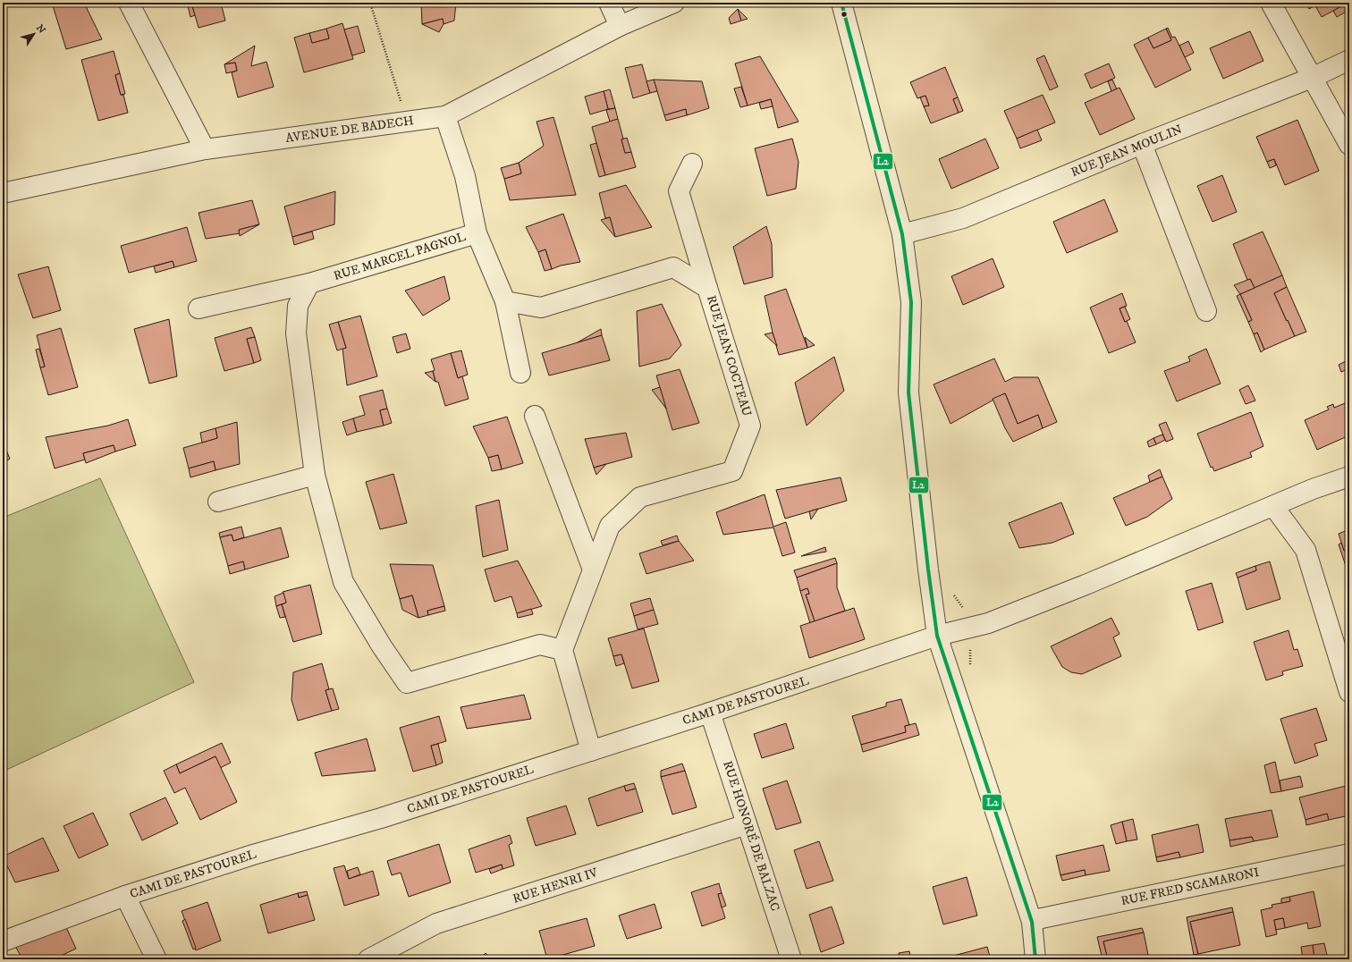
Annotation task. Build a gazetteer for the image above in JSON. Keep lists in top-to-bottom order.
{
  "streets": {
    "street": [
      "AVENUE DE BADECH",
      "RUE JEAN MOULIN",
      "RUE MARCEL PAGNOL",
      "RUE JEAN COCTEAU",
      "CAMI DE PASTOUREL",
      "RUE HONORÉ DE BALZAC",
      "RUE HENRI IV",
      "RUE FRED SCAMARONI"
    ]
  },
  "crossings": [
    ["AVENUE DE BADECH", "RUE MARCEL PAGNOL"],
    ["CAMI DE PASTOUREL", "RUE HONORÉ DE BALZAC"],
    ["RUE HONORÉ DE BALZAC", "RUE HENRI IV"]
  ],
  "lines": ["transit line L2"],
  "north": "top right"
}
